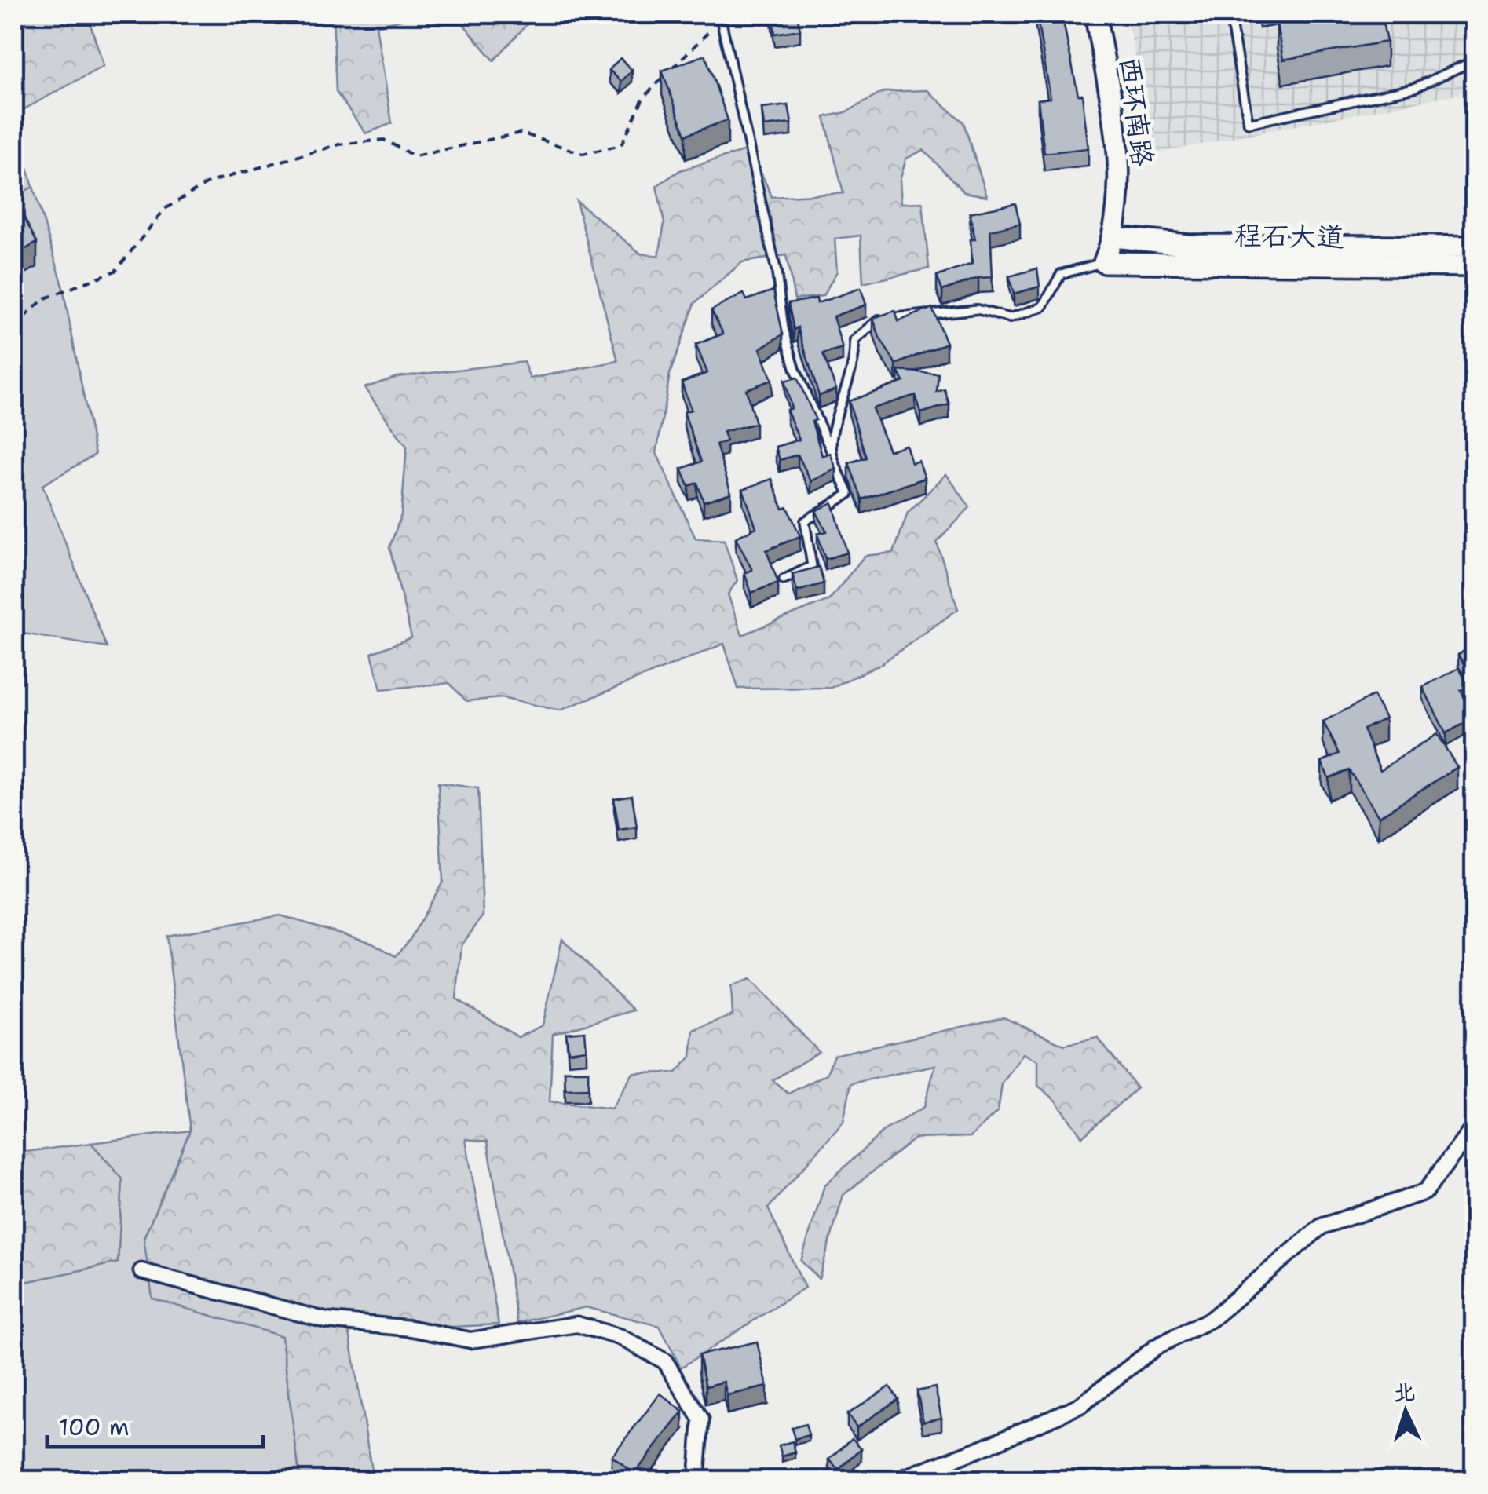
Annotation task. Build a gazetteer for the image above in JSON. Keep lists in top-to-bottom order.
{
  "streets": {
    "street": ["西环南路", "程石大道"]
  },
  "crossings": [
    ["西环南路", "程石大道"]
  ],
  "scale_bar": "100 m",
  "north": "top"
}
